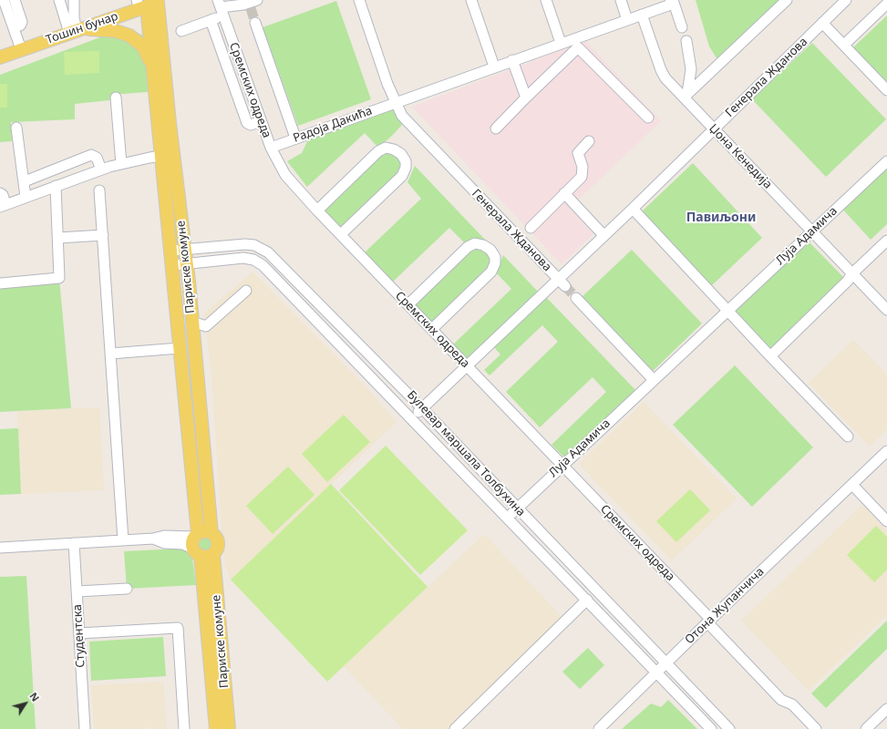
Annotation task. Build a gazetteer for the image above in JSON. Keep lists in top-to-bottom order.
{
  "streets": {
    "main road": ["Тошин бунар", "Париске комуне"],
    "street": [
      "Генерала Жданова",
      "Сремских одреда",
      "Радоја Дакића",
      "Џона Кенедија",
      "Луја Адамича",
      "Булевар маршала Толбухина",
      "Отона Жупанчича",
      "Студентска"
    ]
  },
  "crossings": [
    ["Тошин бунар", "Париске комуне"],
    ["Генерала Жданова", "Сремских одреда"],
    ["Генерала Жданова", "Радоја Дакића"],
    ["Генерала Жданова", "Џона Кенедија"],
    ["Генерала Жданова", "Булевар маршала Толбухина"],
    ["Сремских одреда", "Радоја Дакића"],
    ["Сремских одреда", "Луја Адамича"],
    ["Сремских одреда", "Отона Жупанчича"],
    ["Радоја Дакића", "Џона Кенедија"],
    ["Џона Кенедија", "Луја Адамича"],
    ["Луја Адамича", "Булевар маршала Толбухина"],
    ["Париске комуне", "Булевар маршала Толбухина"],
    ["Булевар маршала Толбухина", "Отона Жупанчича"]
  ],
  "districts": ["Павиљони"],
  "north": "top right"
}
